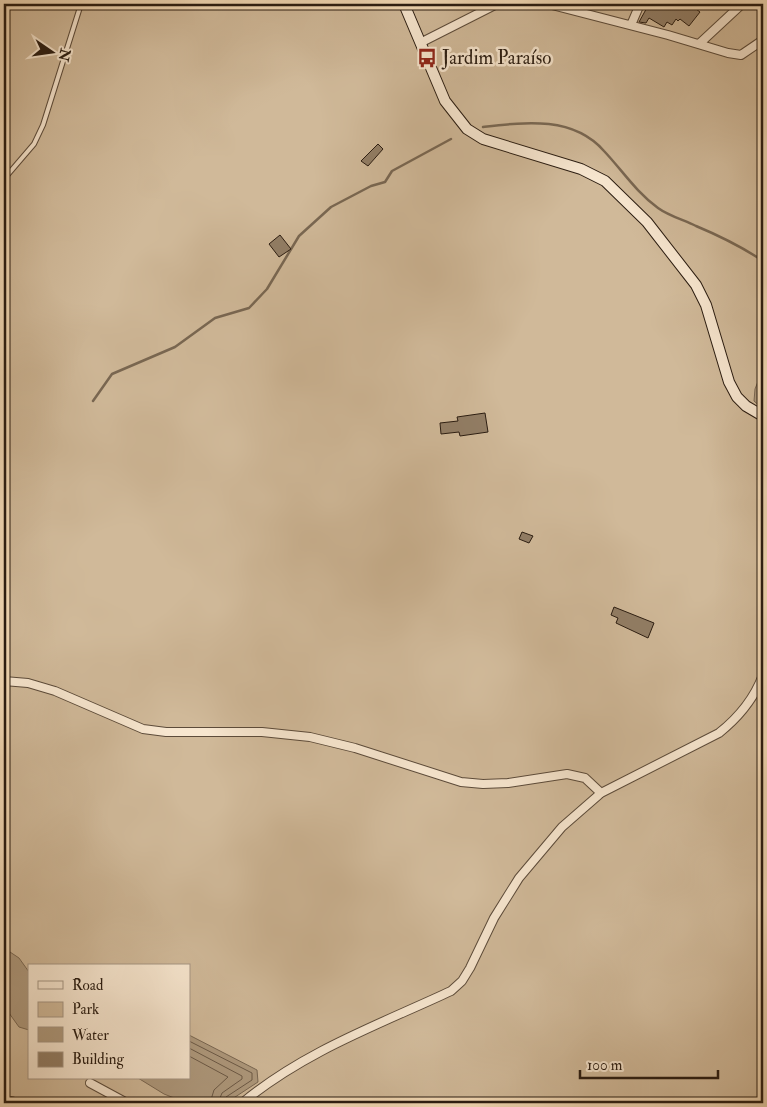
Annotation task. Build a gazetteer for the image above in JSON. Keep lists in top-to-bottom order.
{
  "places": {
    "bus stop": ["Jardim Paraíso"]
  },
  "legend": [
    "Road",
    "Park",
    "Water",
    "Building"
  ],
  "scale_bar": "100 m",
  "north": "right"
}
